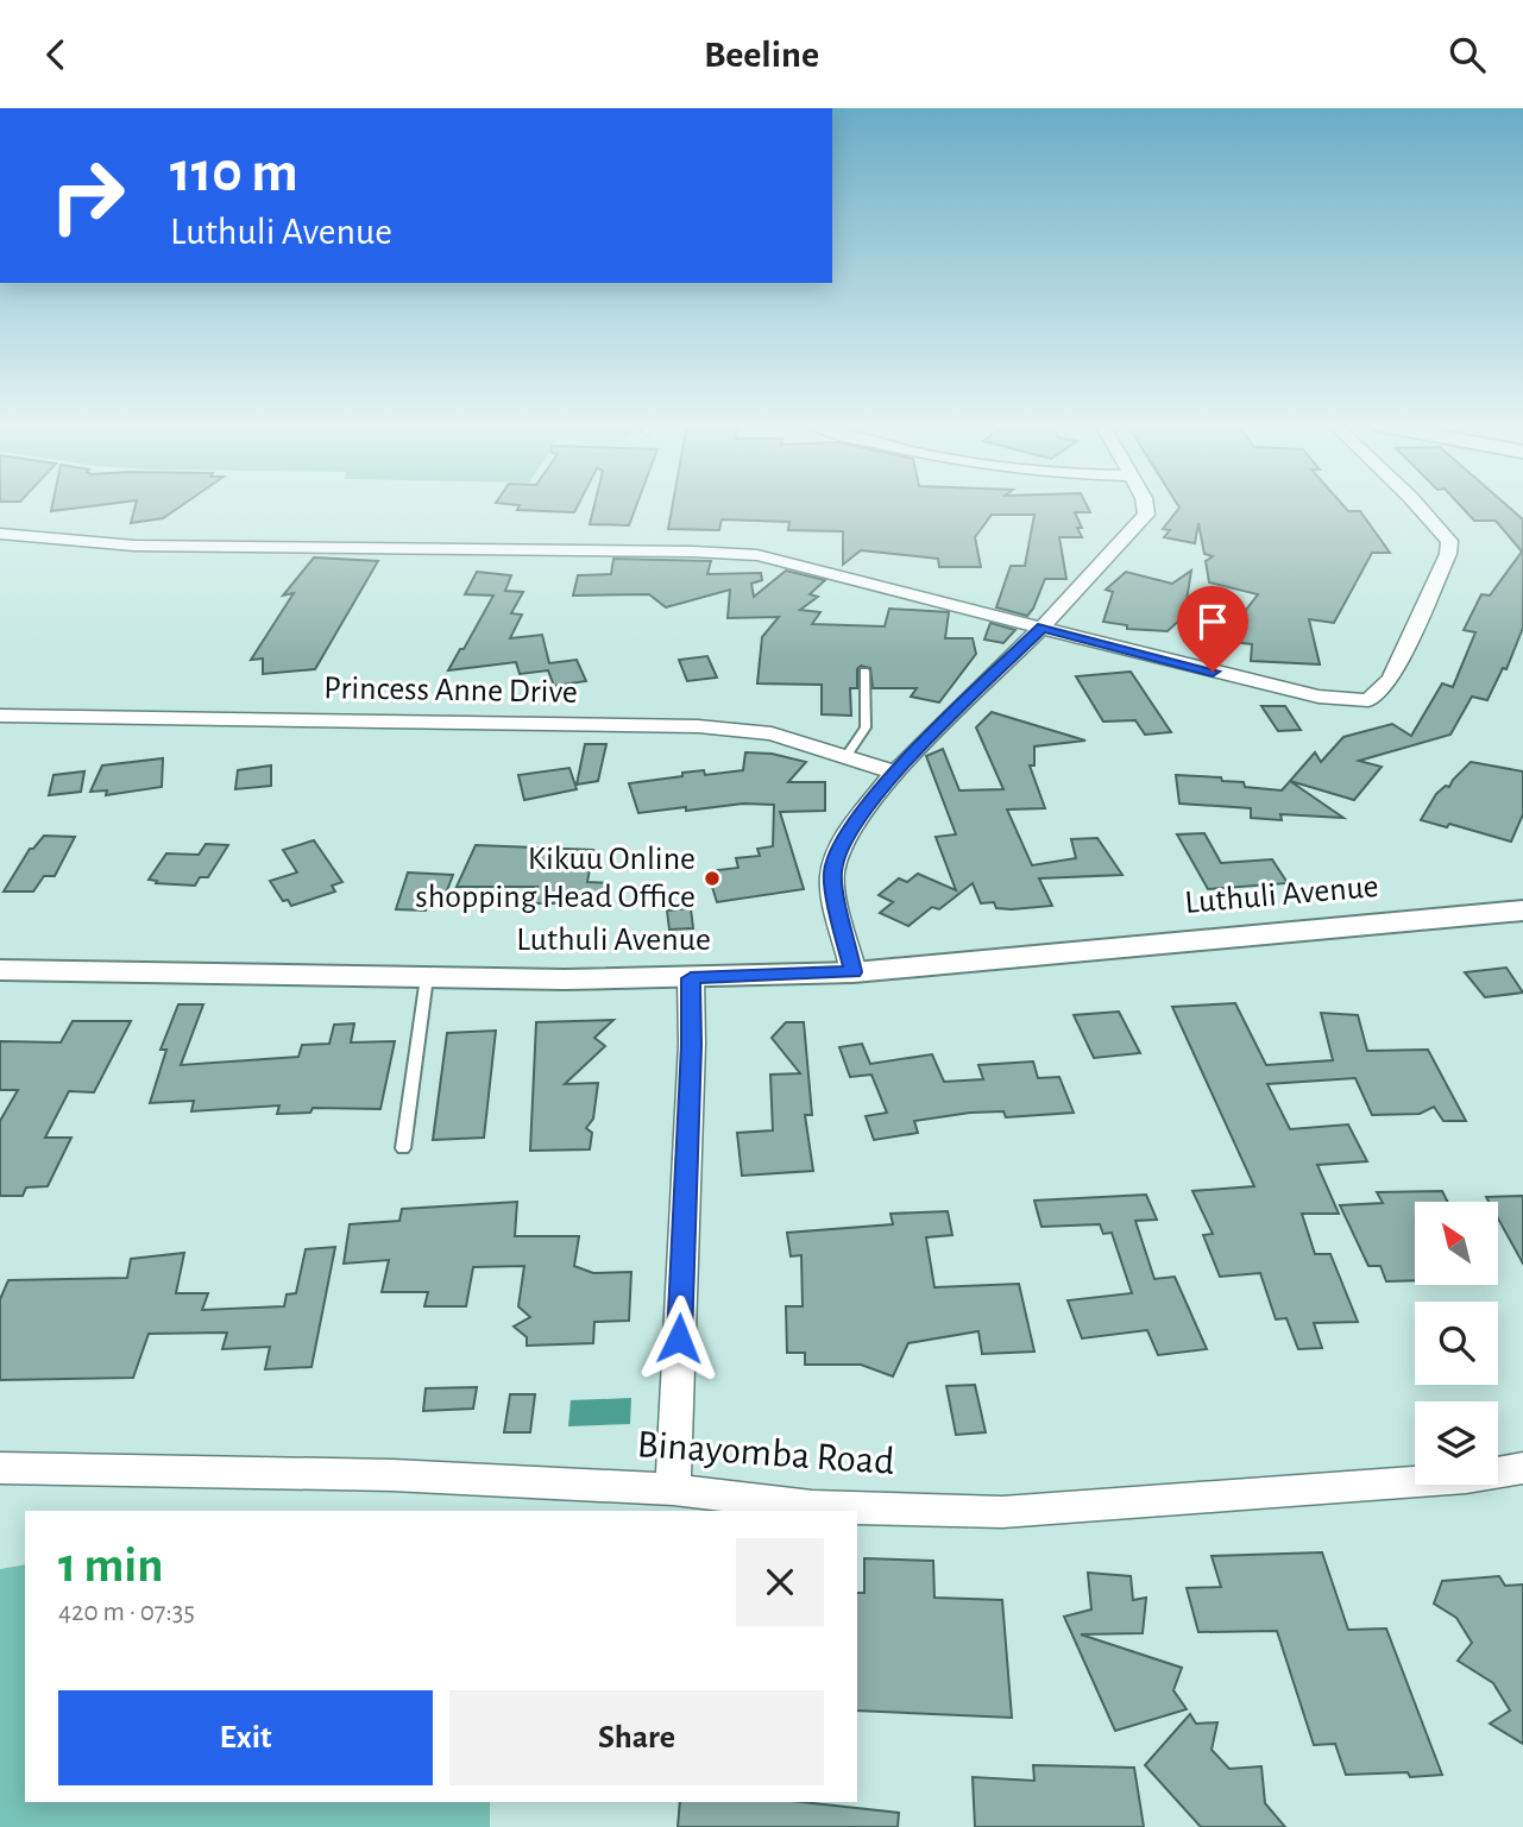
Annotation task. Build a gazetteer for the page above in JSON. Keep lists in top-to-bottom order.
{
  "streets": {
    "street": ["Princess Anne Drive", "Luthuli Avenue", "Binayomba Road"]
  },
  "places": ["Kikuu Online shopping Head Office"],
  "north": "top left",
  "page": {
    "header": "Beeline",
    "turn": ["110 m", "Luthuli Avenue"],
    "heading": ["1 min", "420 m · 07:35"],
    "buttons": ["Exit", "Share"]
  }
}
